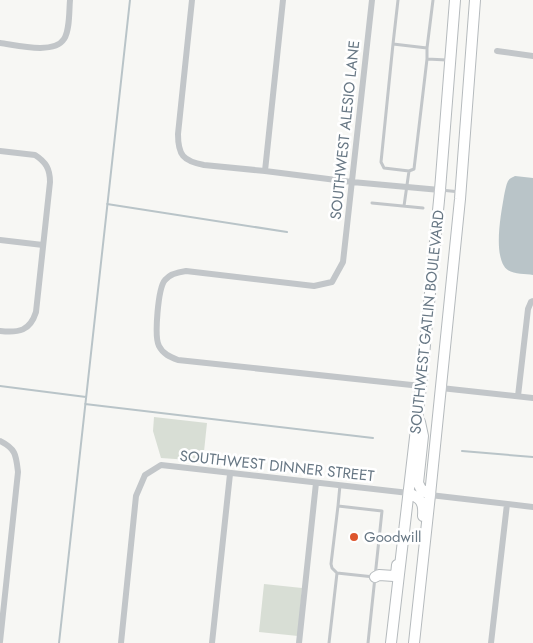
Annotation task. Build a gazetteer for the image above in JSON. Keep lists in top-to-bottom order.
{
  "streets": {
    "main road": ["SOUTHWEST GATLIN BOULEVARD"],
    "street": ["SOUTHWEST ALESIO LANE", "SOUTHWEST DINNER STREET"]
  },
  "crossings": [
    ["SOUTHWEST ALESIO LANE", "SOUTHWEST GATLIN BOULEVARD"],
    ["SOUTHWEST GATLIN BOULEVARD", "SOUTHWEST DINNER STREET"]
  ],
  "places": ["Goodwill"]
}
